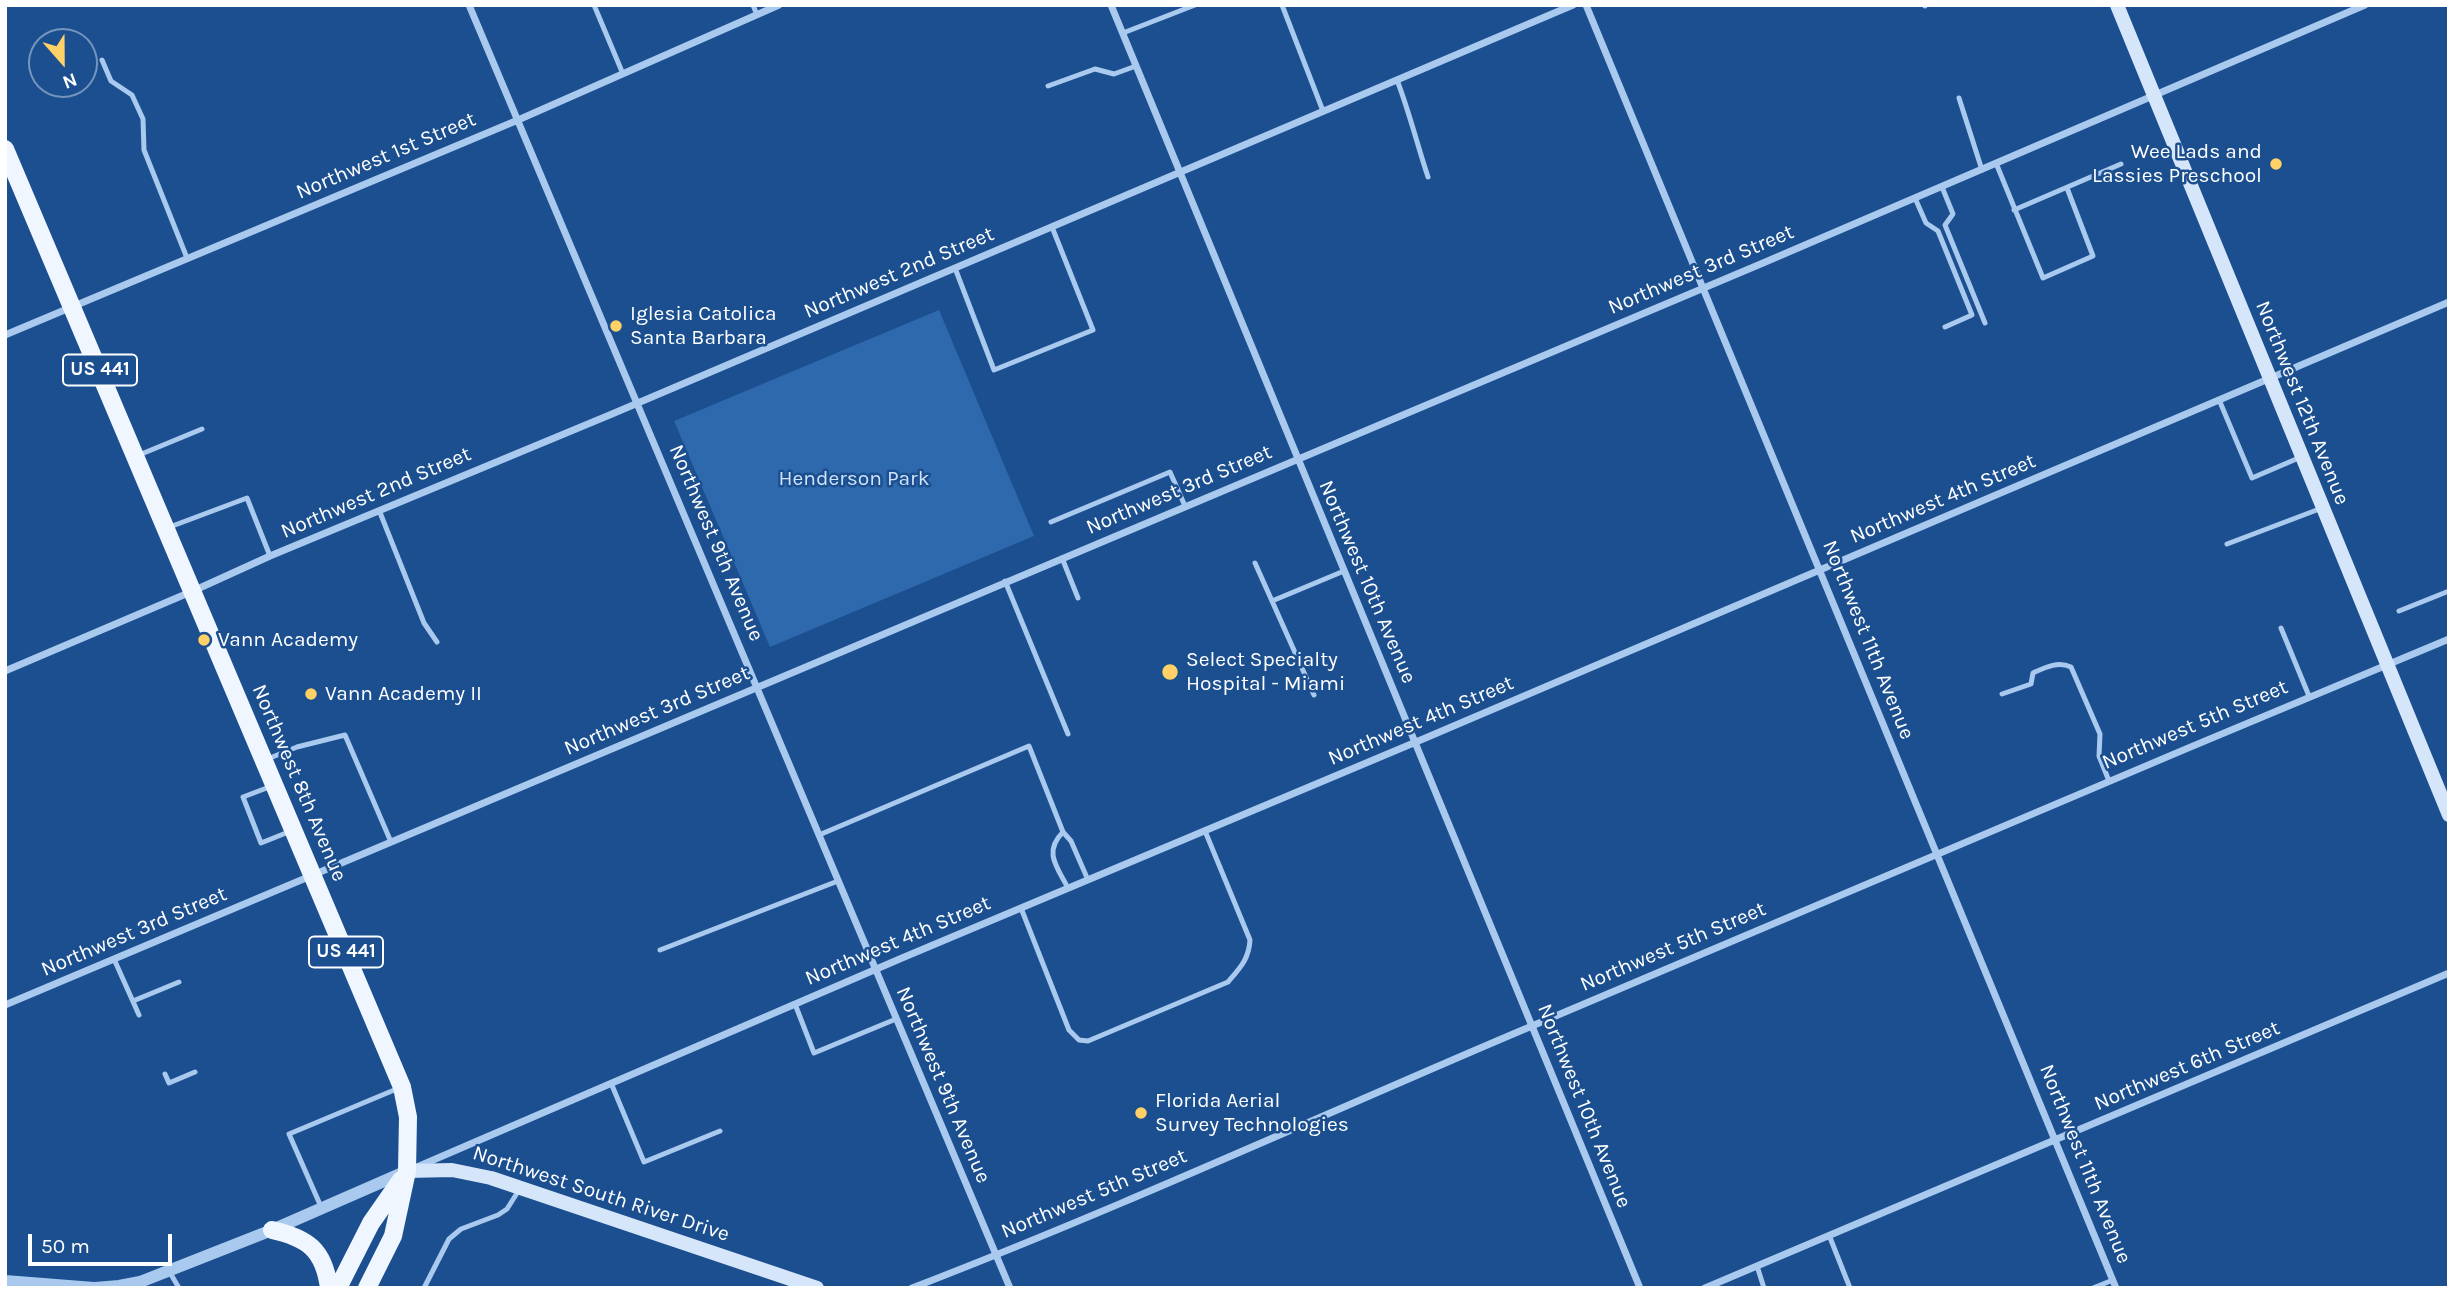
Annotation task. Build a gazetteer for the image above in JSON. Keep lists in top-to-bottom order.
{
  "streets": {
    "main road": [
      "US 441",
      "Northwest 12th Avenue",
      "Northwest 8th Avenue",
      "Northwest South River Drive"
    ],
    "street": [
      "Northwest 1st Street",
      "Northwest 3rd Street",
      "Northwest 2nd Street",
      "Northwest 4th Street",
      "Northwest 9th Avenue",
      "Northwest 10th Avenue",
      "Northwest 11th Avenue",
      "Northwest 5th Street",
      "Northwest 6th Street"
    ]
  },
  "crossings": [
    ["Northwest 1st Street", "Northwest 9th Avenue"],
    ["Northwest 1st Street", "Northwest 8th Avenue"],
    ["Northwest 3rd Street", "Northwest 12th Avenue"],
    ["Northwest 3rd Street", "Northwest 9th Avenue"],
    ["Northwest 3rd Street", "Northwest 10th Avenue"],
    ["Northwest 3rd Street", "Northwest 11th Avenue"],
    ["Northwest 3rd Street", "Northwest 8th Avenue"],
    ["Northwest 2nd Street", "Northwest 9th Avenue"],
    ["Northwest 2nd Street", "Northwest 10th Avenue"],
    ["Northwest 2nd Street", "Northwest 8th Avenue"],
    ["US 441", "Northwest 4th Street"],
    ["US 441", "Northwest 8th Avenue"],
    ["US 441", "Northwest South River Drive"],
    ["Northwest 12th Avenue", "Northwest 4th Street"],
    ["Northwest 12th Avenue", "Northwest 5th Street"],
    ["Northwest 4th Street", "Northwest 9th Avenue"],
    ["Northwest 4th Street", "Northwest 10th Avenue"],
    ["Northwest 4th Street", "Northwest 11th Avenue"],
    ["Northwest 4th Street", "Northwest 8th Avenue"],
    ["Northwest 4th Street", "Northwest South River Drive"],
    ["Northwest 9th Avenue", "Northwest 5th Street"],
    ["Northwest 10th Avenue", "Northwest 5th Street"],
    ["Northwest 11th Avenue", "Northwest 5th Street"],
    ["Northwest 11th Avenue", "Northwest 6th Street"],
    ["Northwest 8th Avenue", "Northwest South River Drive"]
  ],
  "parks": ["Henderson Park"],
  "places": [
    "Wee Lads and Lassies Preschool",
    "Iglesia Catolica Santa Barbara",
    "Vann Academy",
    "Select Specialty Hospital - Miami",
    "Vann Academy II",
    "Florida Aerial Survey Technologies"
  ],
  "scale_bar": "50 m",
  "north": "bottom"
}
